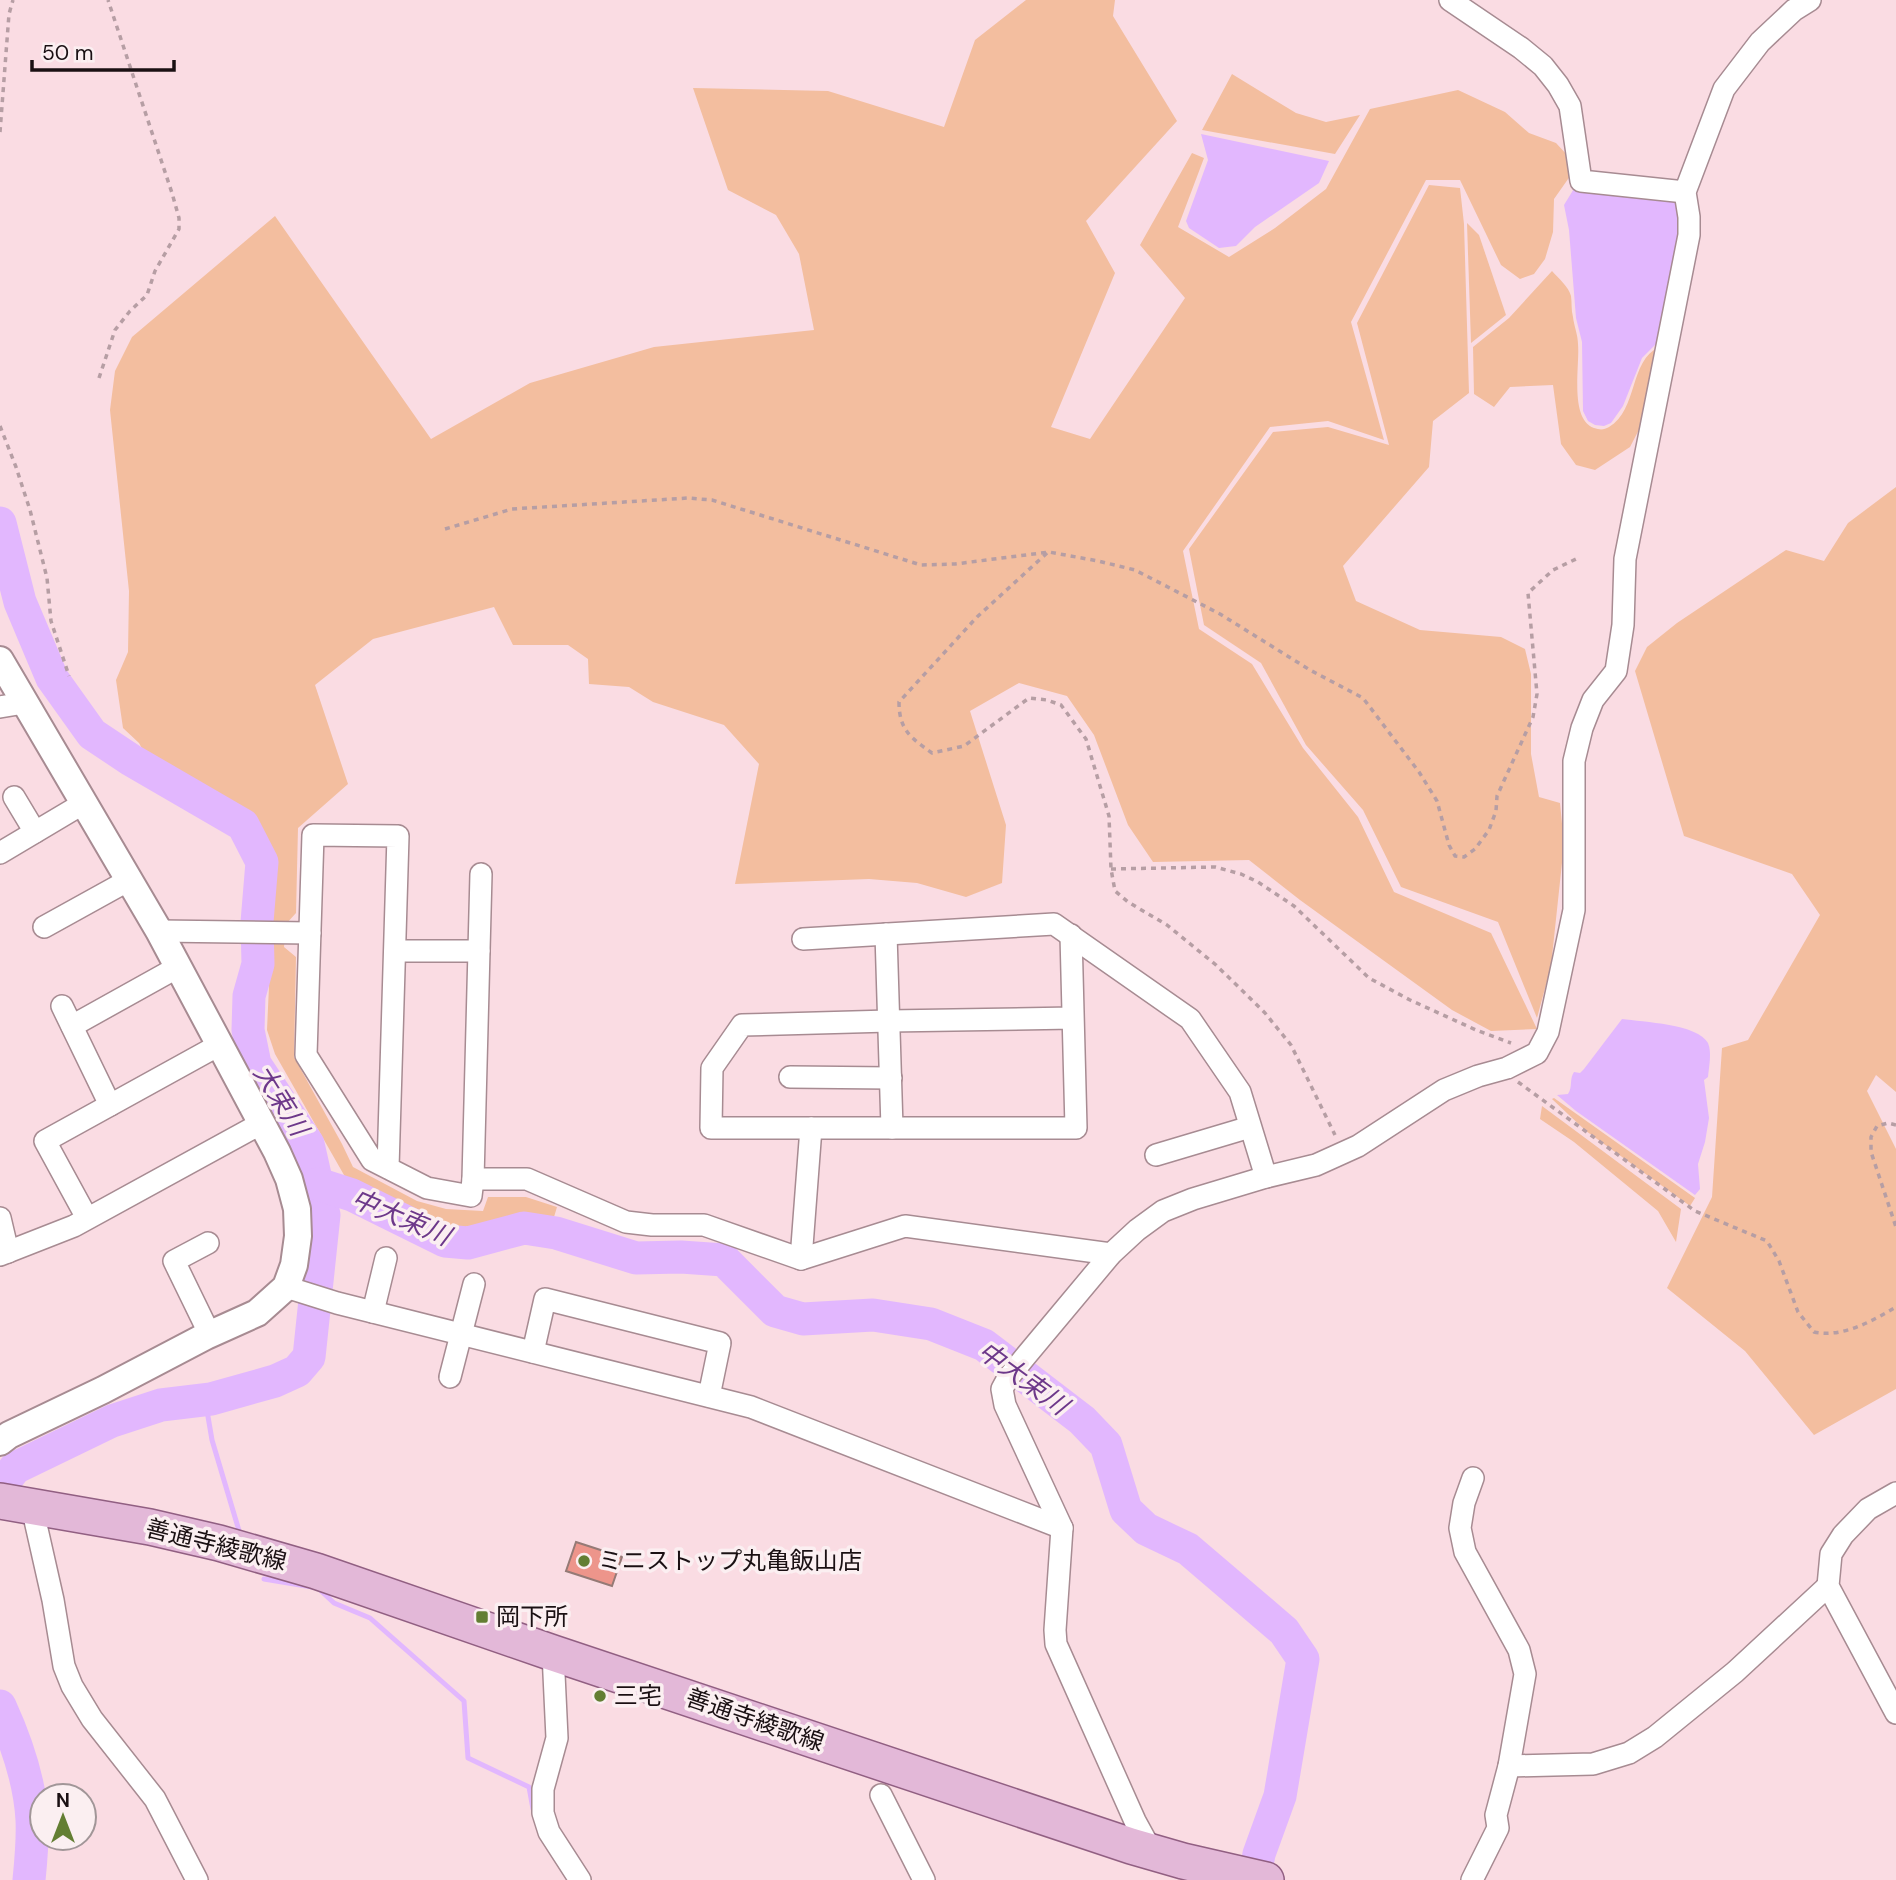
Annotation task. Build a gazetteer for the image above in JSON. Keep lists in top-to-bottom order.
{
  "streets": {
    "main road": ["善通寺綾歌線"]
  },
  "water": ["大束川", "中大束川"],
  "places": {
    "other": ["ミニストップ丸亀飯山店", "三宅"],
    "transit": ["岡下所"]
  },
  "scale_bar": "50 m",
  "north": "top"
}
